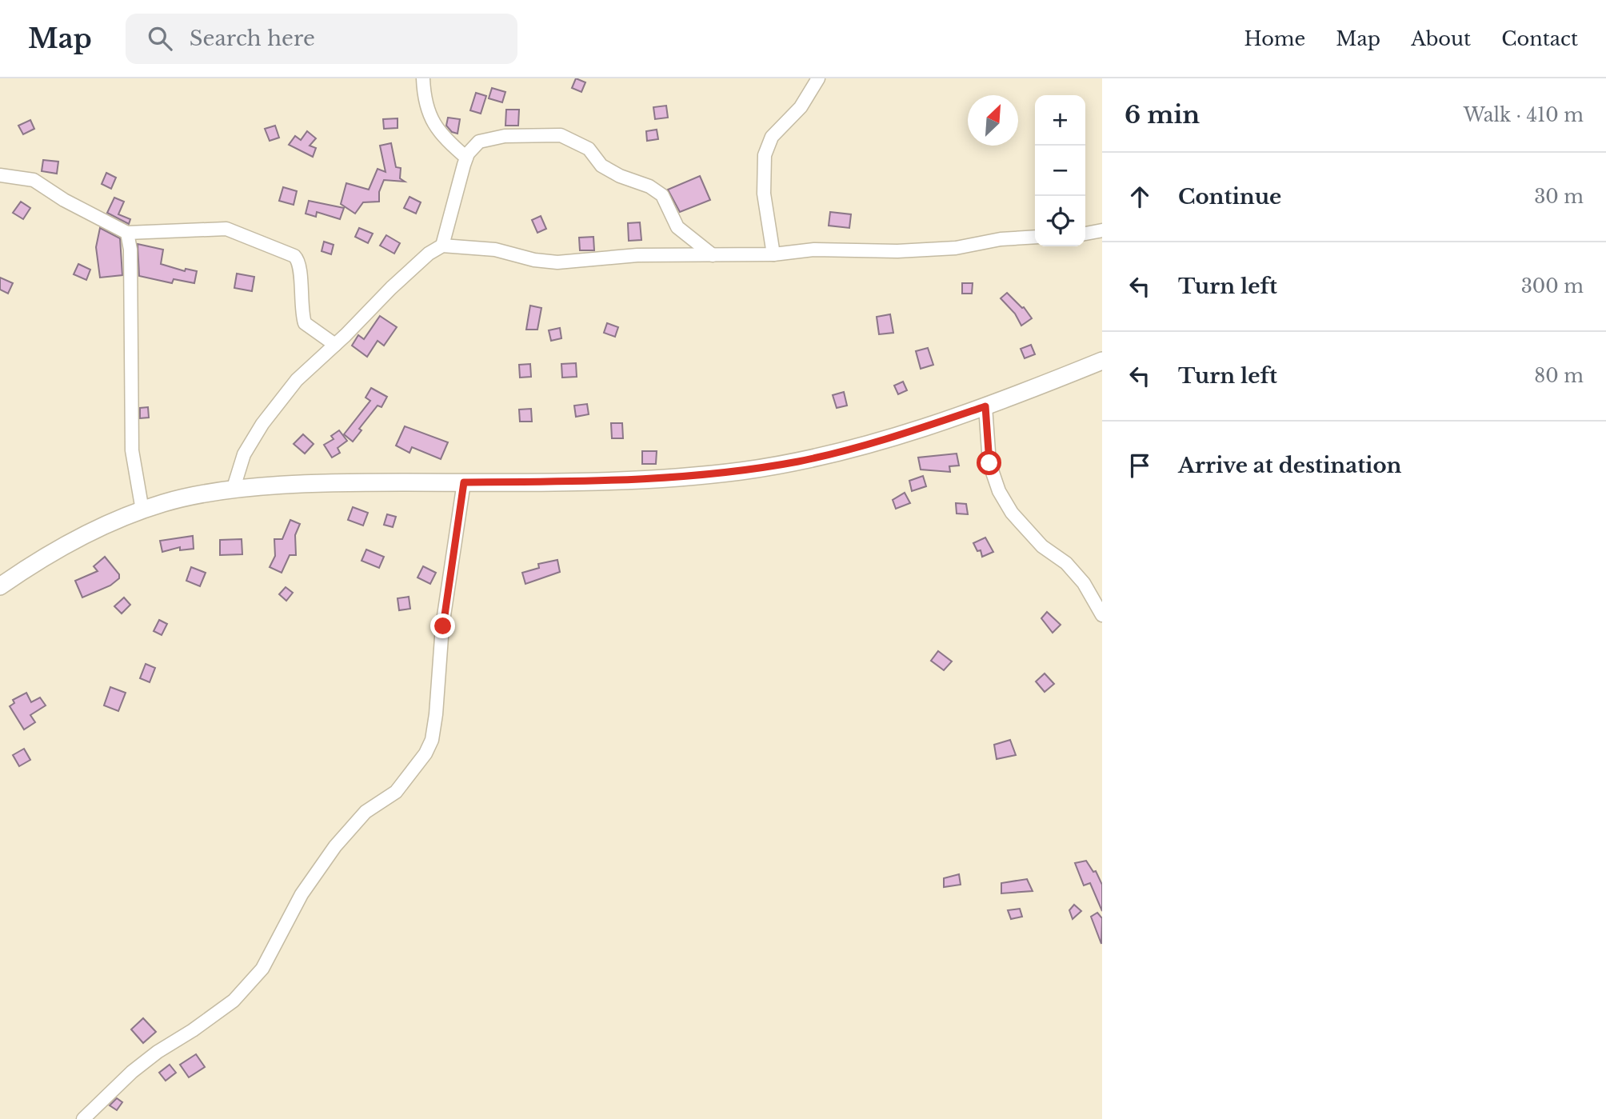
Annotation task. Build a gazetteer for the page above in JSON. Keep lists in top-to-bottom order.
{
  "north": "top right",
  "page": {
    "header": "Map",
    "search": "Search here",
    "nav": [
      "Home",
      "Map",
      "About",
      "Contact"
    ],
    "heading": ["6 min", "Walk · 410 m"],
    "map_buttons": ["+", "−"],
    "list": [
      ["Continue", "30 m"],
      ["Turn left", "300 m"],
      ["Turn left", "80 m"],
      "Arrive at destination"
    ]
  }
}
